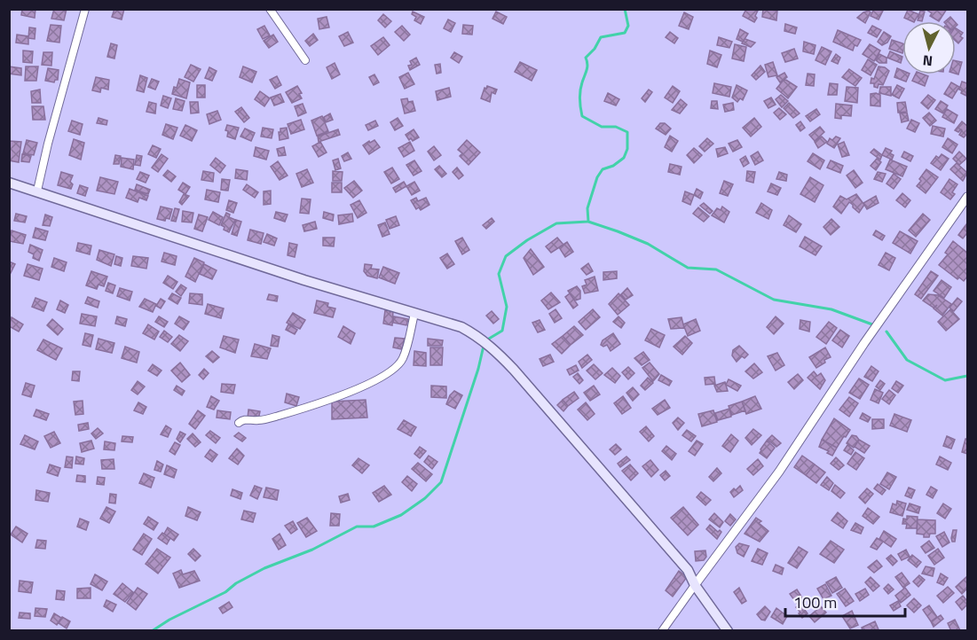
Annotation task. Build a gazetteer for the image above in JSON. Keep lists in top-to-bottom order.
{
  "scale_bar": "100 m",
  "north": "bottom"
}
